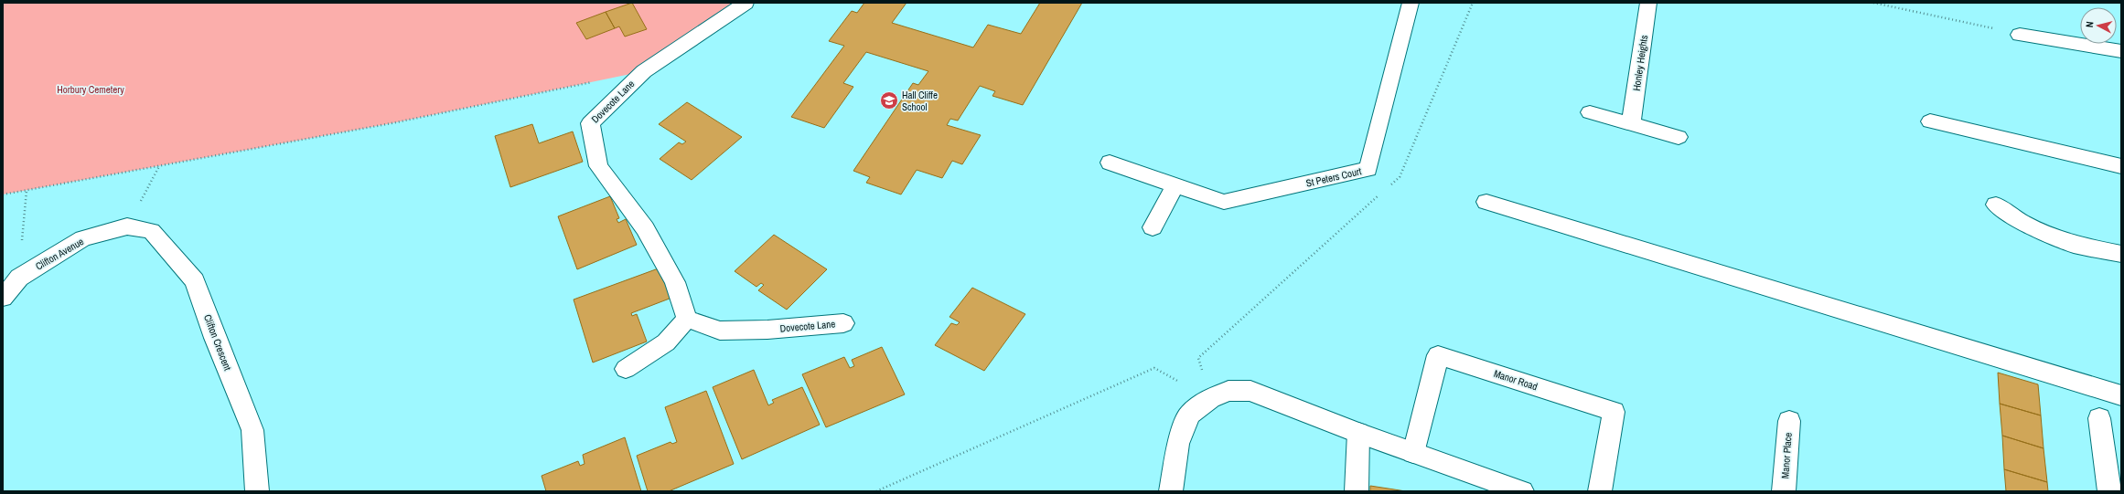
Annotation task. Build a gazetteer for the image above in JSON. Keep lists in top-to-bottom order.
{
  "streets": {
    "street": [
      "Honley Heights",
      "Dovecote Lane",
      "St Peters Court",
      "Clifton Avenue",
      "Clifton Crescent",
      "Manor Road",
      "Manor Place"
    ]
  },
  "crossings": [
    ["Clifton Avenue", "Clifton Crescent"]
  ],
  "parks": ["Horbury Cemetery"],
  "places": {
    "school or university": ["Hall Cliffe School"]
  },
  "north": "left"
}
